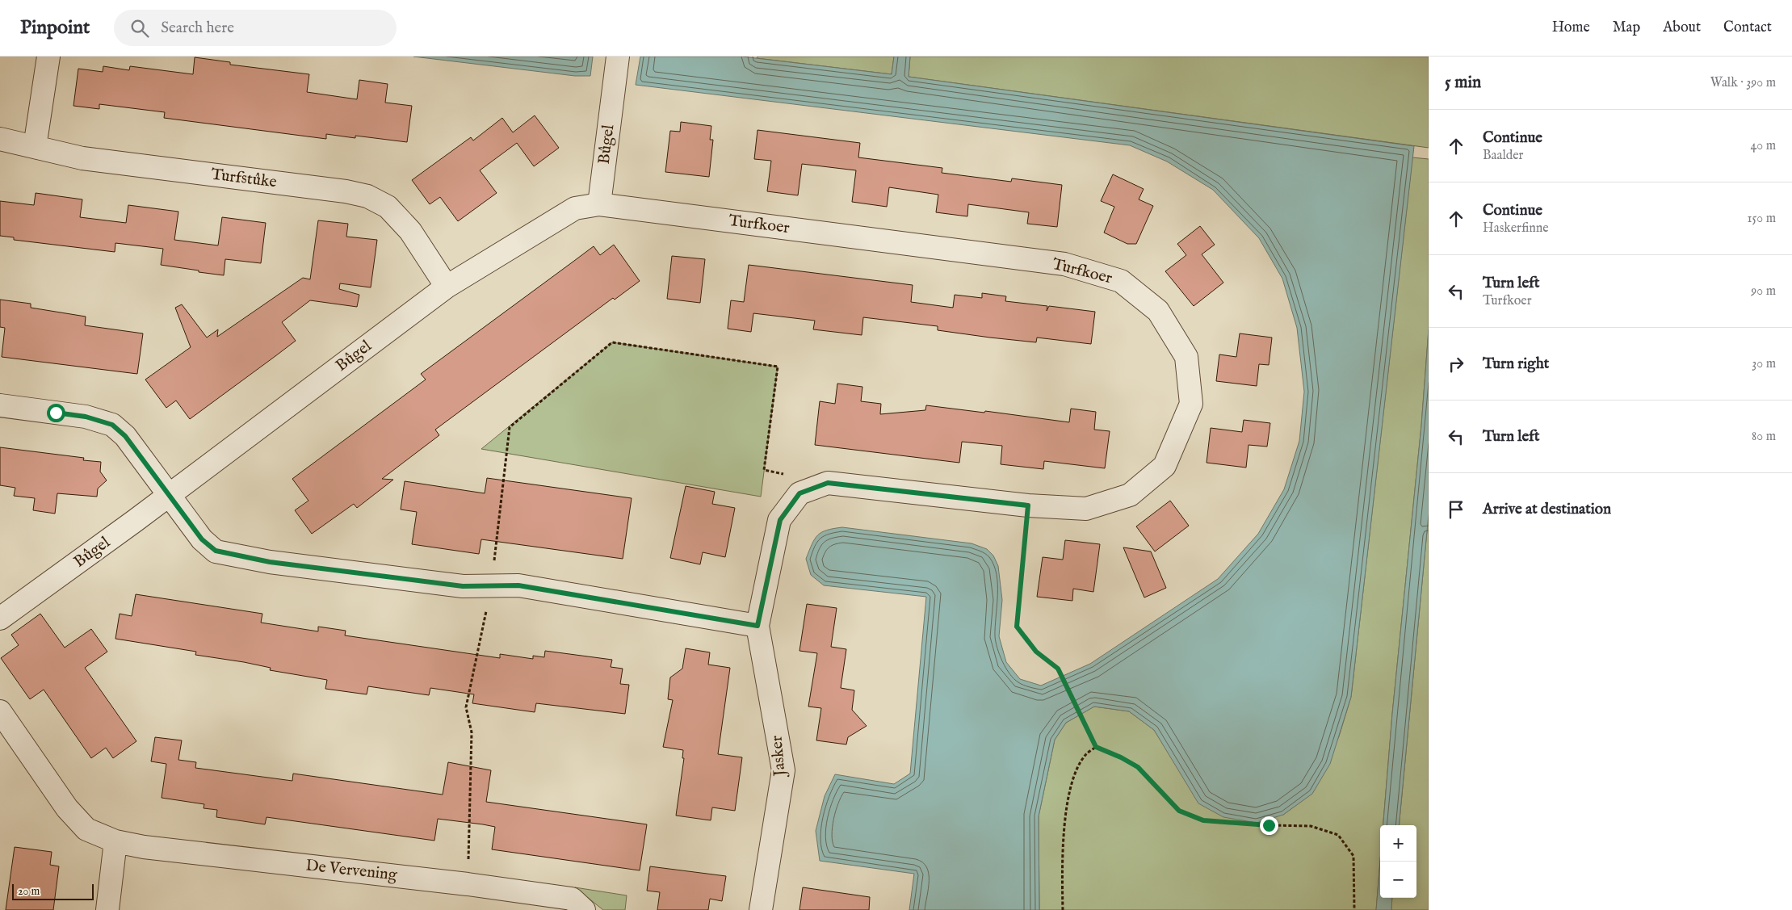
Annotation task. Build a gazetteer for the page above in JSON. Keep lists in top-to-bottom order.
{
  "streets": {
    "street": [
      "Bûgel",
      "Turfstûke",
      "Turfkoer",
      "Jasker",
      "De Vervening"
    ]
  },
  "crossings": [
    ["Bûgel", "Turfstûke"],
    ["Bûgel", "Turfkoer"],
    ["Turfkoer", "Jasker"]
  ],
  "scale_bar": "20 m",
  "page": {
    "header": "Pinpoint",
    "search": "Search here",
    "nav": [
      "Home",
      "Map",
      "About",
      "Contact"
    ],
    "heading": ["5 min", "Walk · 390 m"],
    "list": [
      ["Continue", "Baalder", "40 m"],
      ["Continue", "Haskerfinne", "150 m"],
      ["Turn left", "Turfkoer", "90 m"],
      ["Turn right", "30 m"],
      ["Turn left", "80 m"],
      "Arrive at destination"
    ],
    "map_buttons": ["+", "−"],
    "scale": "20 m"
  }
}
